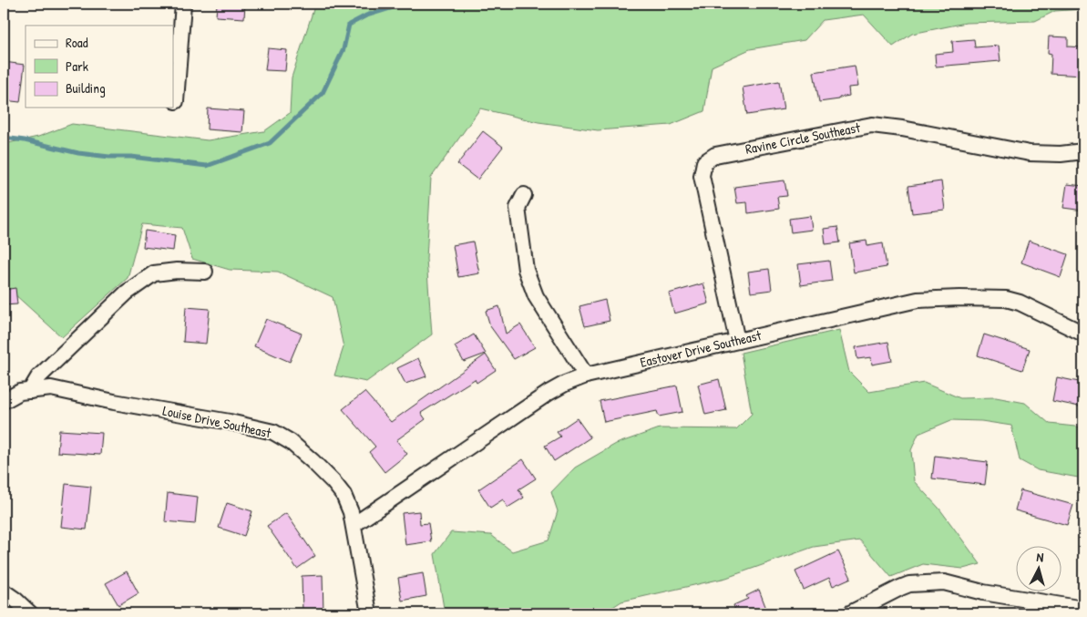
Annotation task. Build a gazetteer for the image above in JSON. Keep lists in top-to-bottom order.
{
  "streets": {
    "street": ["Ravine Circle Southeast", "Eastover Drive Southeast", "Louise Drive Southeast"]
  },
  "crossings": [
    ["Ravine Circle Southeast", "Eastover Drive Southeast"],
    ["Eastover Drive Southeast", "Louise Drive Southeast"]
  ],
  "legend": ["Road", "Park", "Building"],
  "north": "top"
}
